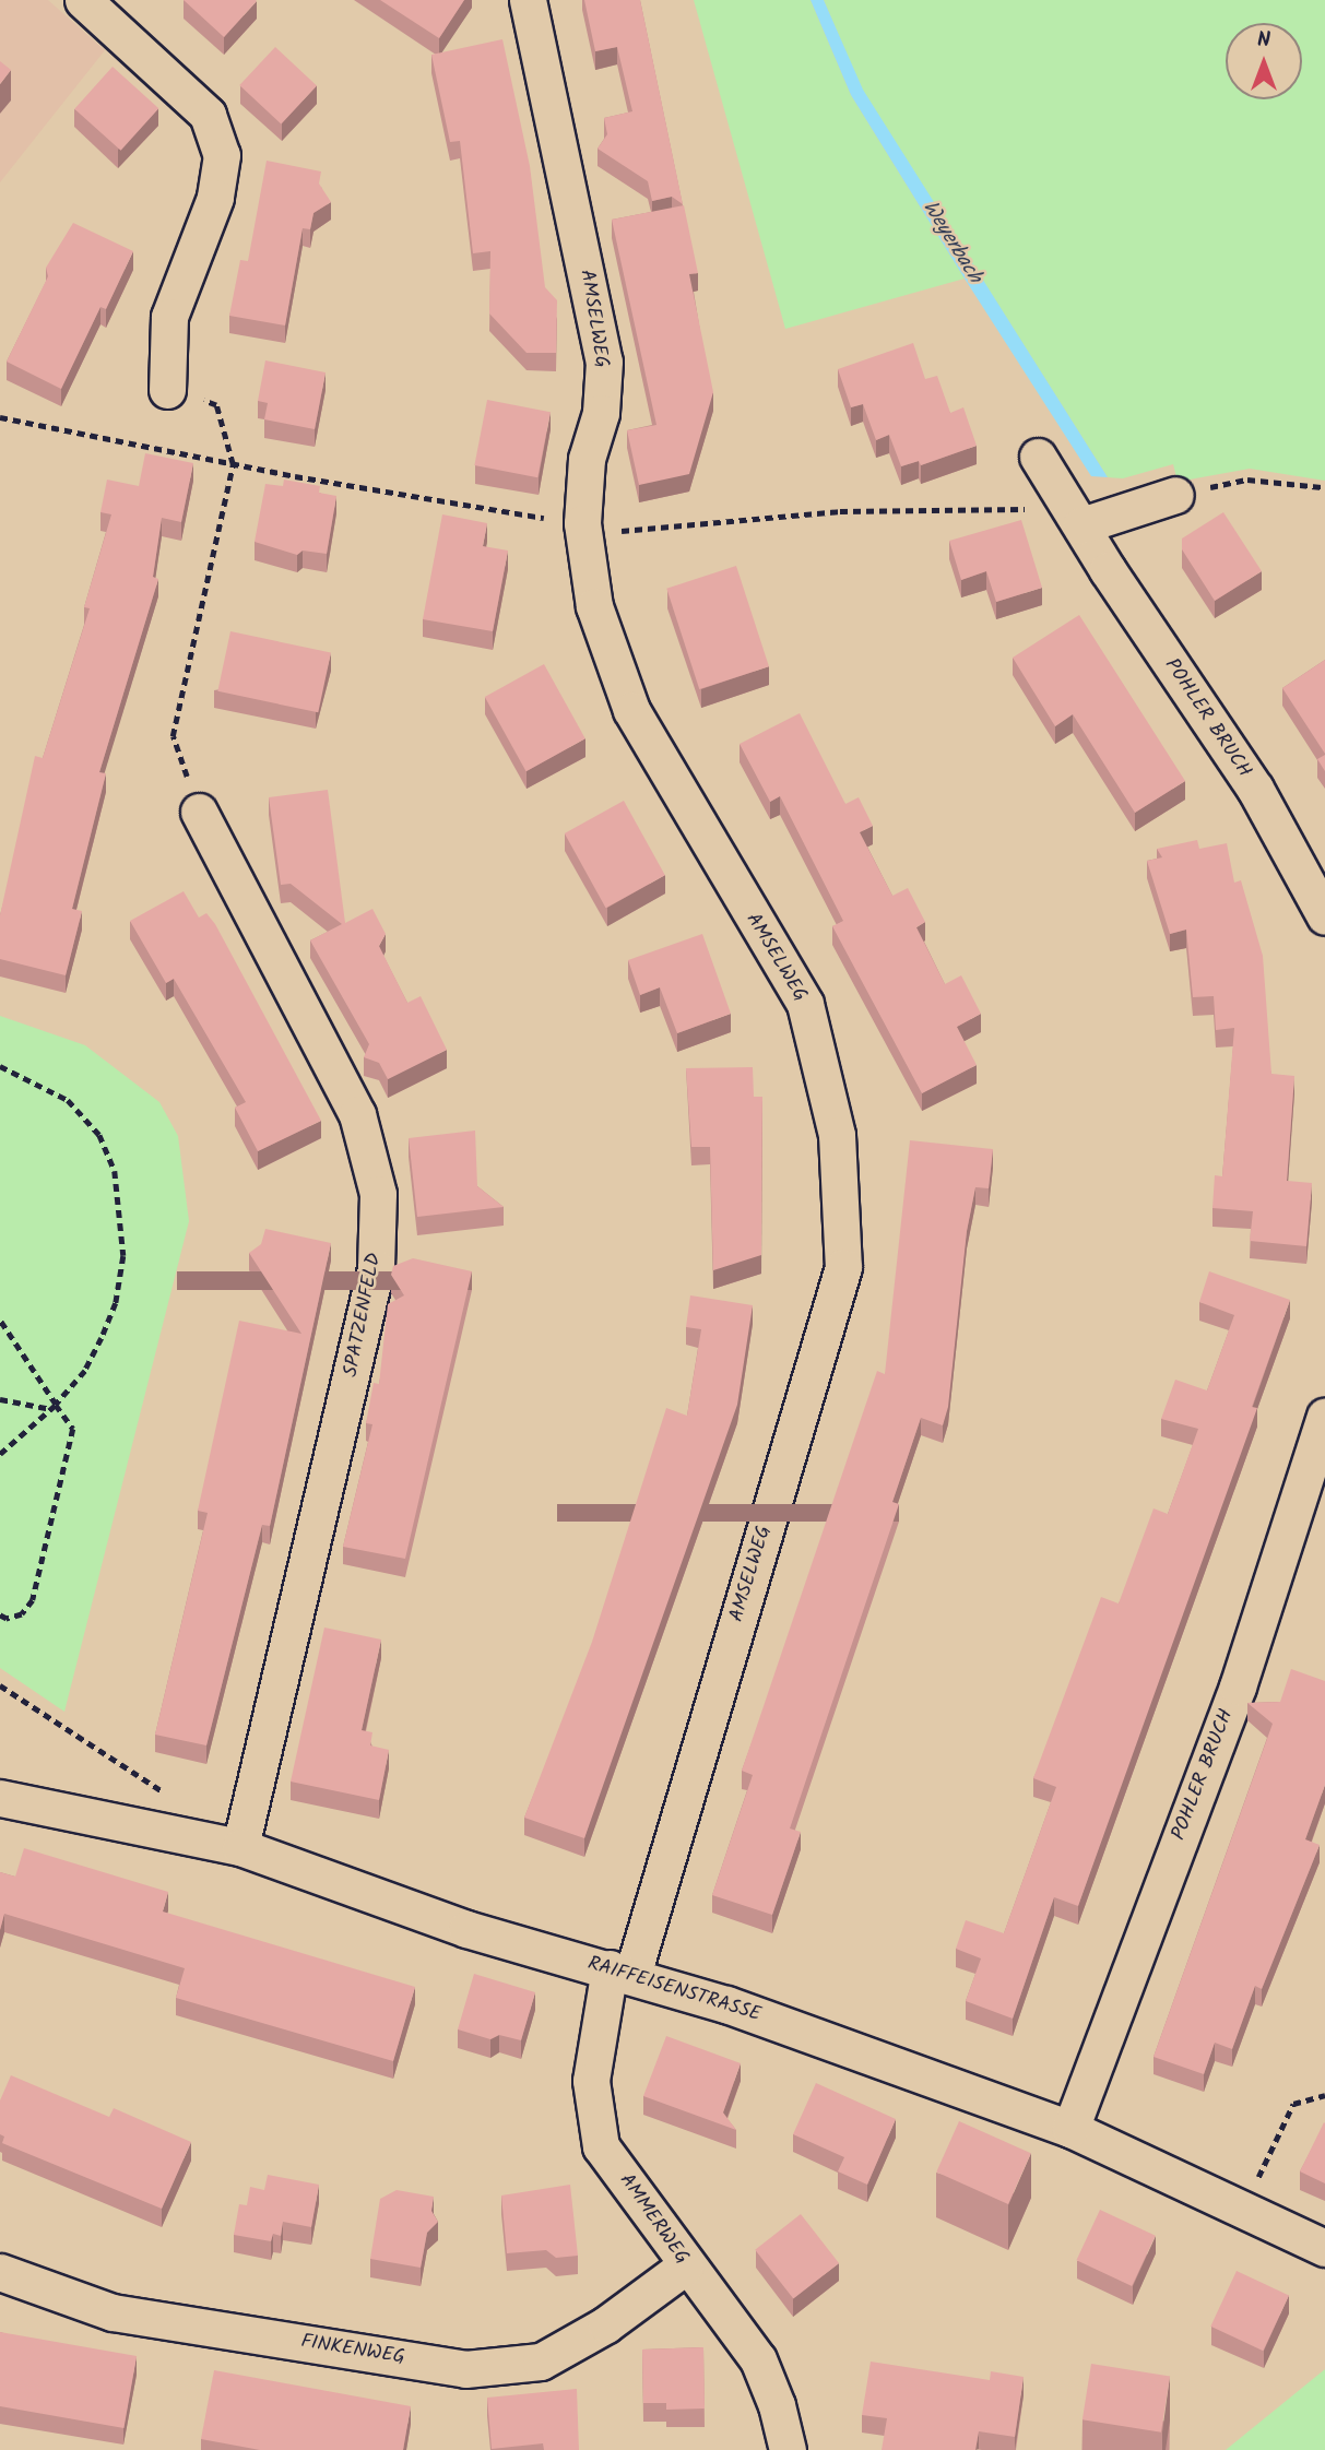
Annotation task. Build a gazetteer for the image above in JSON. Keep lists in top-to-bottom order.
{
  "streets": {
    "street": [
      "AMSELWEG",
      "POHLER BRUCH",
      "SPATZENFELD",
      "RAIFFEISENSTRASSE",
      "AMMERWEG",
      "FINKENWEG"
    ]
  },
  "crossings": [
    ["AMSELWEG", "RAIFFEISENSTRASSE"],
    ["AMSELWEG", "AMMERWEG"],
    ["POHLER BRUCH", "RAIFFEISENSTRASSE"],
    ["SPATZENFELD", "RAIFFEISENSTRASSE"],
    ["RAIFFEISENSTRASSE", "AMMERWEG"],
    ["AMMERWEG", "FINKENWEG"]
  ],
  "water": ["Weyerbach"],
  "north": "top"
}
